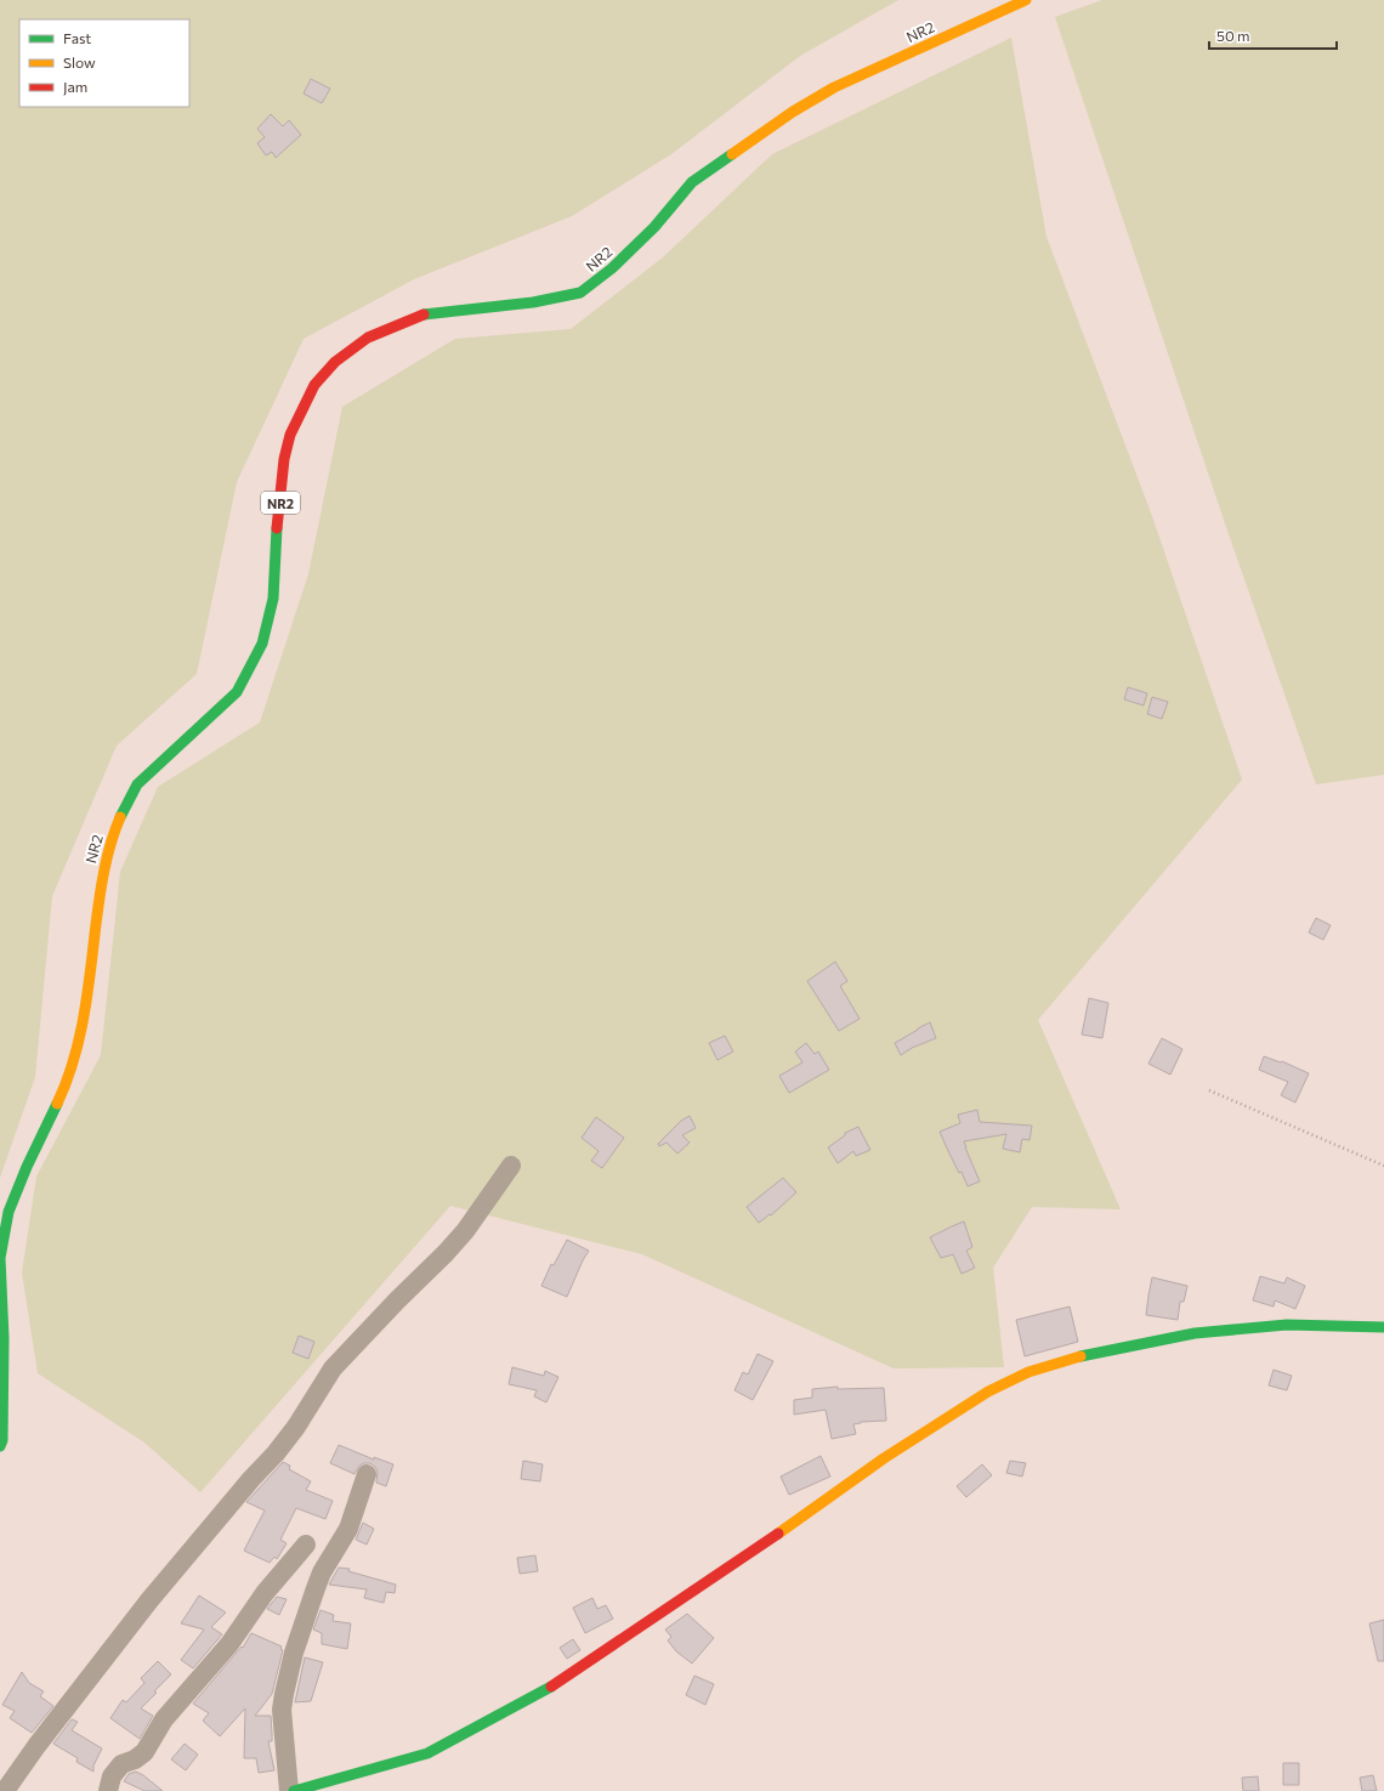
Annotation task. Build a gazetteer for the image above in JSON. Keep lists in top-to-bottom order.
{
  "streets": {
    "main road": ["NR2"]
  },
  "legend": ["Fast", "Slow", "Jam"],
  "scale_bar": "50 m"
}
